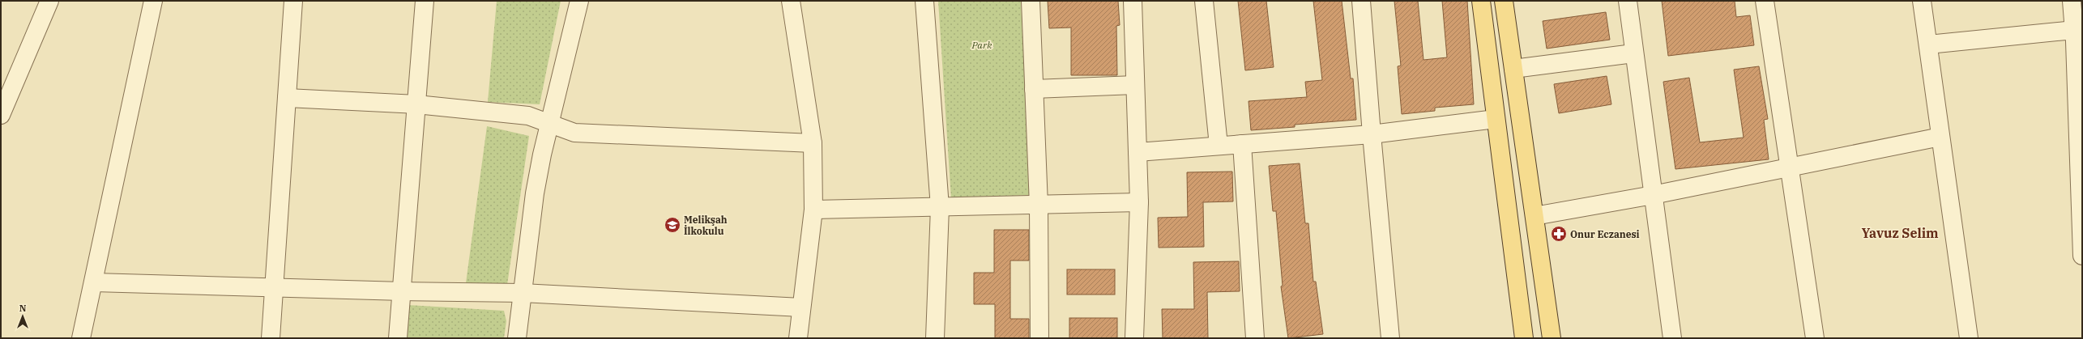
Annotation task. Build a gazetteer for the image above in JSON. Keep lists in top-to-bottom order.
{
  "districts": ["Yavuz Selim"],
  "parks": ["Park"],
  "places": {
    "school or university": ["Melikşah İlkokulu"],
    "pharmacy": ["Onur Eczanesi"]
  },
  "north": "top"
}
